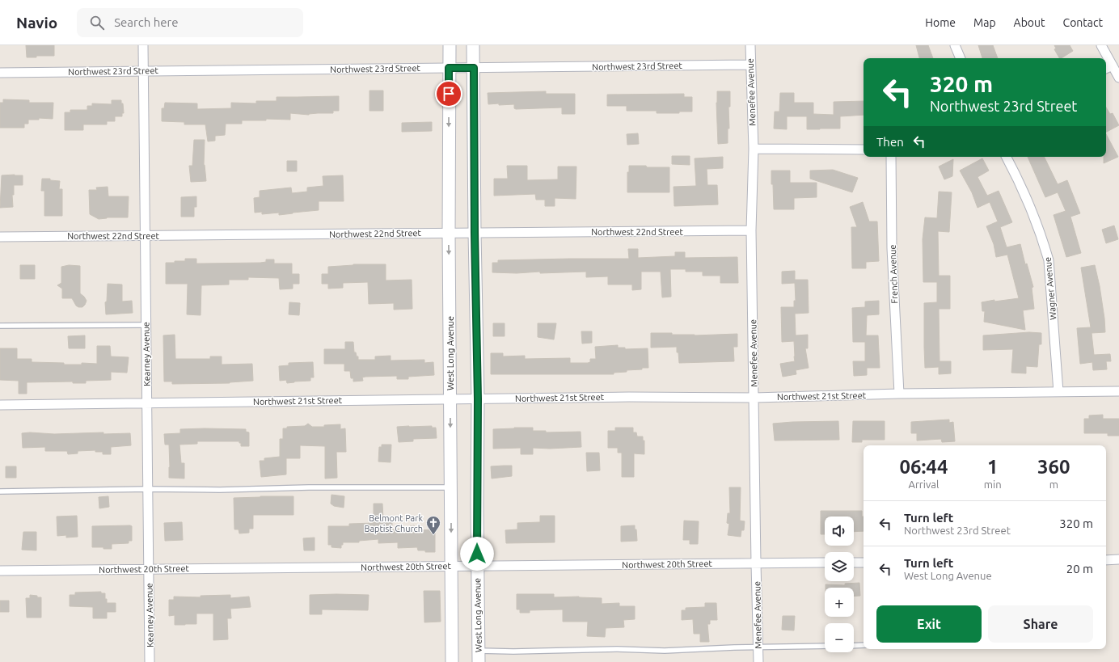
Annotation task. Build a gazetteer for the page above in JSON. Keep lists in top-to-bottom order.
{
  "streets": {
    "main road": ["West Long Avenue"],
    "street": [
      "Northwest 23rd Street",
      "Menefee Avenue",
      "Northwest 22nd Street",
      "French Avenue",
      "Wagner Avenue",
      "Kearney Avenue",
      "Northwest 21st Street",
      "Northwest 20th Street"
    ]
  },
  "crossings": [
    ["Northwest 23rd Street", "Menefee Avenue"],
    ["Northwest 23rd Street", "West Long Avenue"],
    ["Northwest 23rd Street", "Kearney Avenue"],
    ["Menefee Avenue", "Northwest 22nd Street"],
    ["Menefee Avenue", "Northwest 21st Street"],
    ["Menefee Avenue", "Northwest 20th Street"],
    ["Northwest 22nd Street", "West Long Avenue"],
    ["Northwest 22nd Street", "Kearney Avenue"],
    ["French Avenue", "Northwest 21st Street"],
    ["Wagner Avenue", "Northwest 21st Street"],
    ["West Long Avenue", "Northwest 21st Street"],
    ["West Long Avenue", "Northwest 20th Street"],
    ["Kearney Avenue", "Northwest 21st Street"],
    ["Kearney Avenue", "Northwest 20th Street"]
  ],
  "places": {
    "church": ["Belmont Park Baptist Church"]
  },
  "page": {
    "header": "Navio",
    "search": "Search here",
    "nav": [
      "Home",
      "Map",
      "About",
      "Contact"
    ],
    "turn": ["320 m", "Northwest 23rd Street"],
    "then": "Then",
    "eta": [
      "06:44",
      "Arrival",
      "1",
      "min",
      "360",
      "m"
    ],
    "list": [
      {
        "name": "Turn left",
        "note": "Northwest 23rd Street",
        "value": "320 m"
      },
      {
        "name": "Turn left",
        "note": "West Long Avenue",
        "value": "20 m"
      }
    ],
    "map_buttons": ["+", "−"],
    "buttons": ["Exit", "Share"]
  }
}
